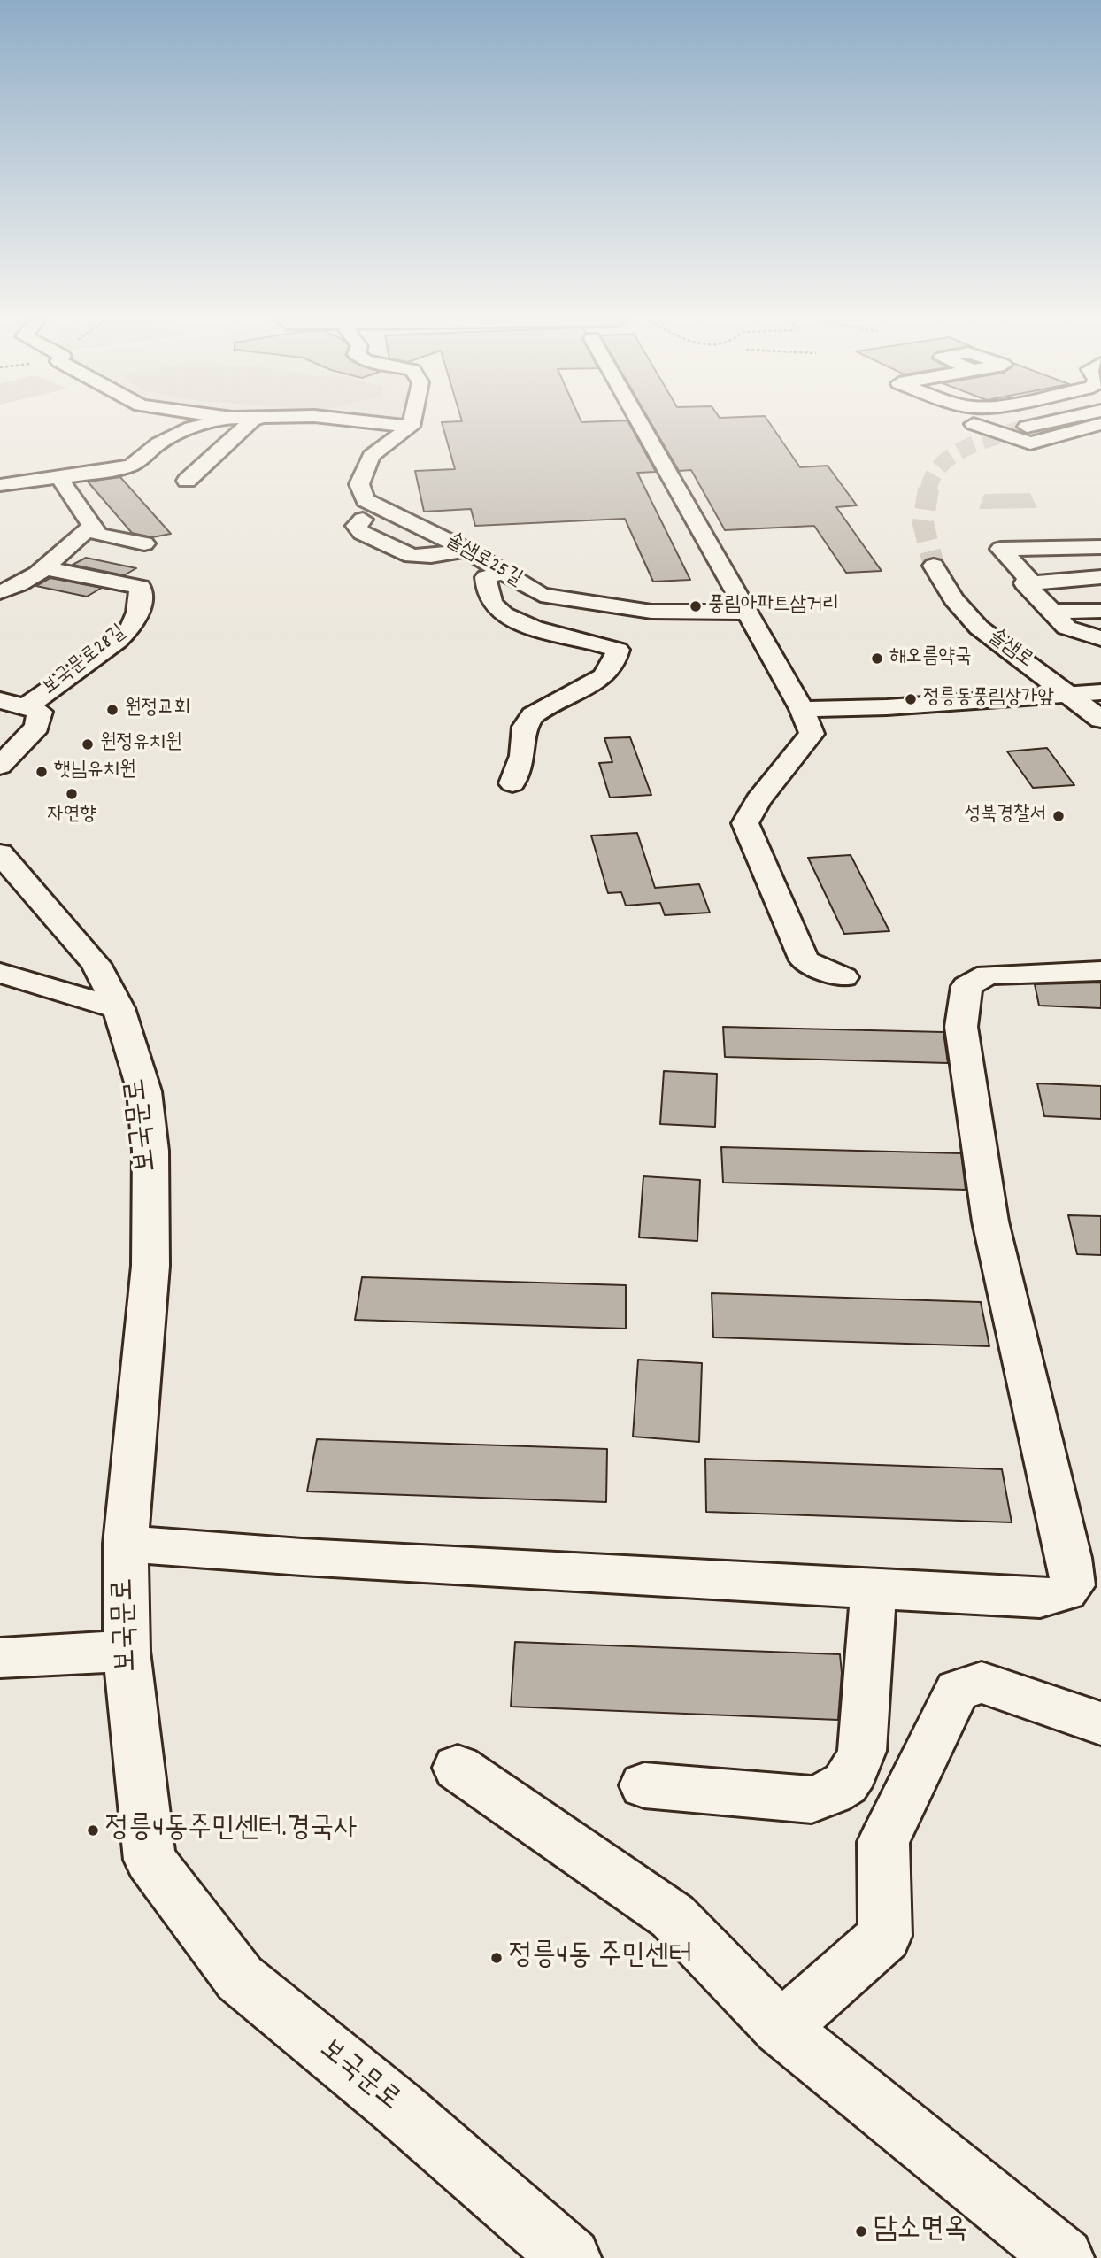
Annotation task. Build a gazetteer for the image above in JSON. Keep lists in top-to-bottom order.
{
  "streets": {
    "street": [
      "솔샘로25길",
      "솔샘로",
      "보국문로28길",
      "보국문로"
    ]
  },
  "places": [
    "풍림아파트삼거리",
    "해오름약국",
    "정릉동풍림상가앞",
    "원정교회",
    "원정유치원",
    "햇님유치원",
    "자연향",
    "성북경찰서",
    "정릉4동주민센터.경국사",
    "정릉4동 주민센터",
    "담소면옥"
  ]
}
